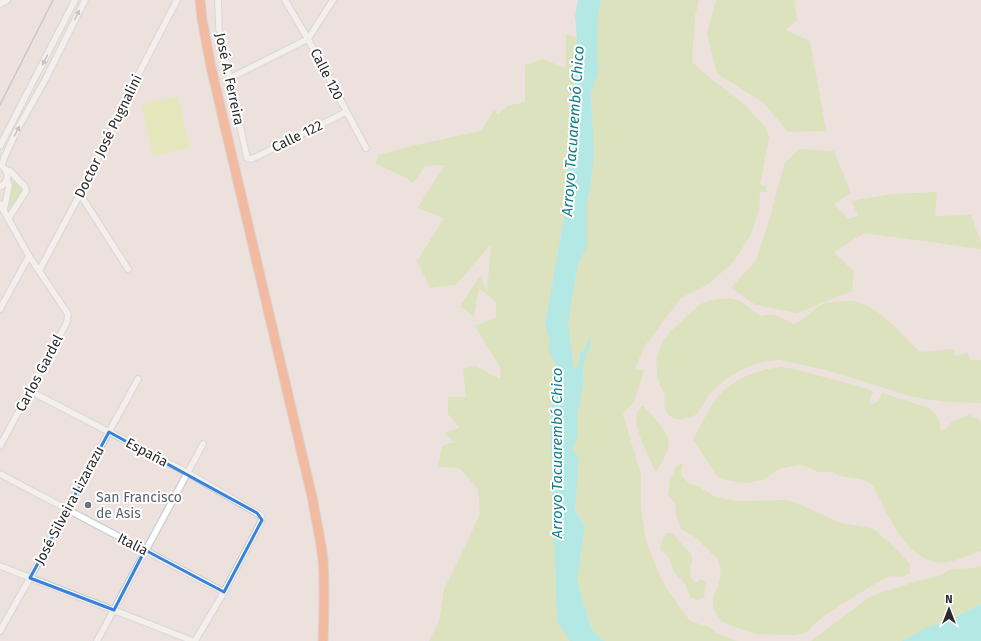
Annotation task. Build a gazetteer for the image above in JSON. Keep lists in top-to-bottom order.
{
  "streets": {
    "street": [
      "Calle 120",
      "José A. Ferreira",
      "Doctor José Pugnalini",
      "Calle 122",
      "Carlos Gardel",
      "España",
      "José Silveira Lizarazu",
      "Italia"
    ]
  },
  "crossings": [
    ["Calle 120", "Calle 122"],
    ["José A. Ferreira", "Calle 122"],
    ["Doctor José Pugnalini", "Carlos Gardel"],
    ["Carlos Gardel", "España"],
    ["España", "José Silveira Lizarazu"],
    ["España", "Italia"],
    ["José Silveira Lizarazu", "Italia"]
  ],
  "water": ["Arroyo Tacuarembó Chico"],
  "places": ["San Francisco de Asis"],
  "north": "top"
}
